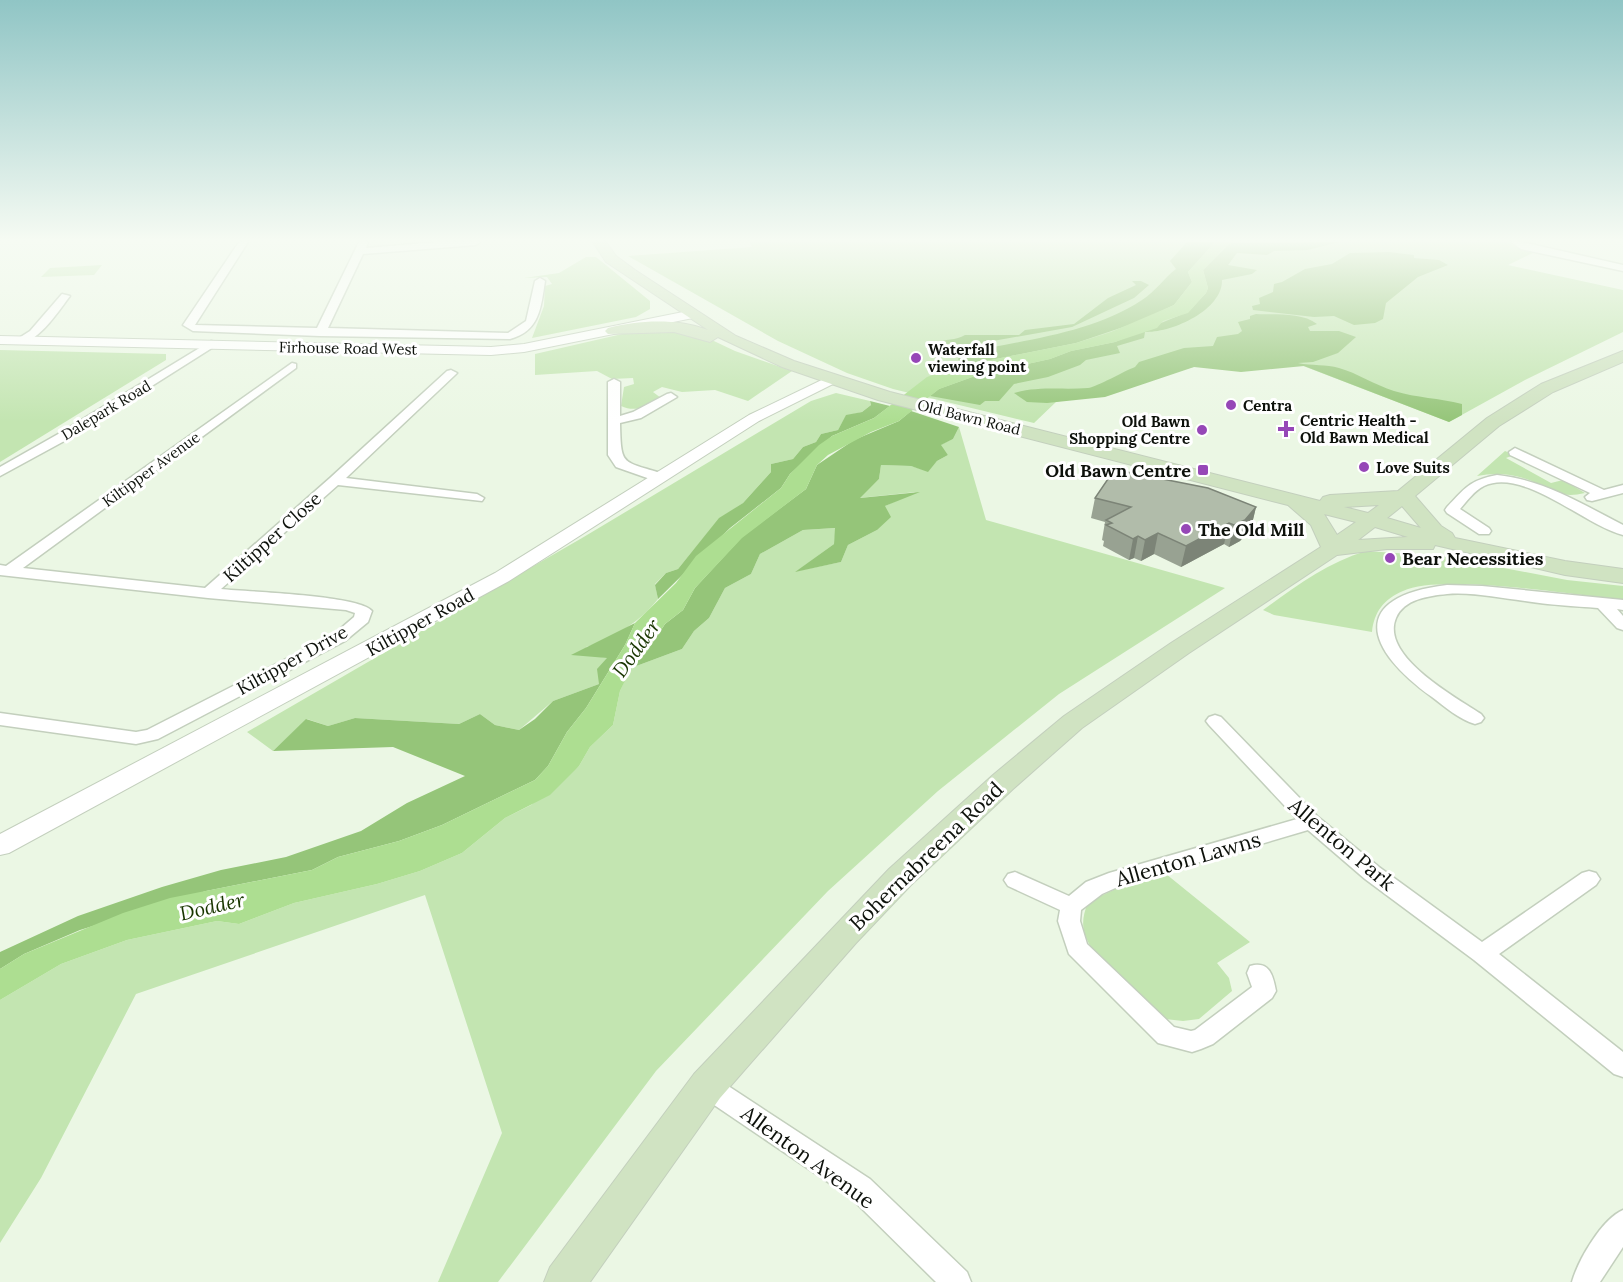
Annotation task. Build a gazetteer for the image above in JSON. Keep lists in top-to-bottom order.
{
  "streets": {
    "main road": ["Old Bawn Road", "Bohernabreena Road"],
    "street": [
      "Firhouse Road West",
      "Dalepark Road",
      "Kiltipper Avenue",
      "Kiltipper Close",
      "Kiltipper Road",
      "Kiltipper Drive",
      "Allenton Park",
      "Allenton Lawns",
      "Allenton Avenue"
    ]
  },
  "crossings": [
    ["Firhouse Road West", "Dalepark Road"],
    ["Firhouse Road West", "Old Bawn Road"],
    ["Old Bawn Road", "Kiltipper Road"],
    ["Old Bawn Road", "Bohernabreena Road"],
    ["Kiltipper Avenue", "Kiltipper Drive"],
    ["Kiltipper Close", "Kiltipper Drive"],
    ["Allenton Park", "Allenton Lawns"],
    ["Bohernabreena Road", "Allenton Avenue"]
  ],
  "water": ["Dodder"],
  "places": {
    "other": [
      "Waterfall viewing point",
      "Centra",
      "Old Bawn Shopping Centre",
      "Love Suits",
      "The Old Mill",
      "Bear Necessities"
    ],
    "health": ["Centric Health - Old Bawn Medical"],
    "transit": ["Old Bawn Centre"]
  }
}
